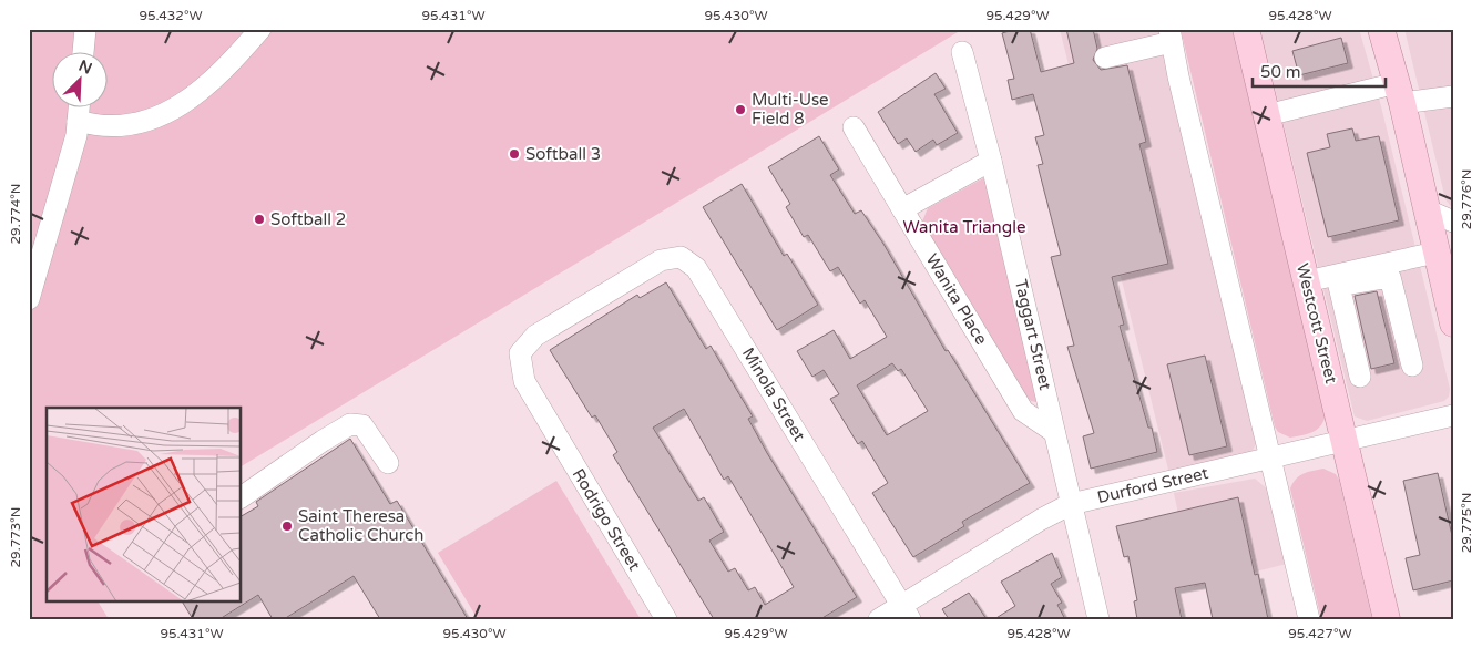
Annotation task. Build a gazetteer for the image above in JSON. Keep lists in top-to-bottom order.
{
  "streets": {
    "main road": ["Westcott Street"],
    "street": [
      "Wanita Place",
      "Taggart Street",
      "Minola Street",
      "Durford Street",
      "Rodrigo Street"
    ]
  },
  "crossings": [
    ["Wanita Place", "Taggart Street"],
    ["Westcott Street", "Durford Street"],
    ["Taggart Street", "Durford Street"],
    ["Minola Street", "Durford Street"],
    ["Minola Street", "Rodrigo Street"]
  ],
  "parks": ["Wanita Triangle"],
  "places": [
    "Multi-Use Field 8",
    "Softball 3",
    "Softball 2",
    "Saint Theresa Catholic Church"
  ],
  "scale_bar": "50 m",
  "north": "top right",
  "coordinates": [
    "95.432°W",
    "95.431°W",
    "95.430°W",
    "95.429°W",
    "95.428°W",
    "29.776°N",
    "29.774°N",
    "29.775°N",
    "29.773°N",
    "95.427°W"
  ]
}
